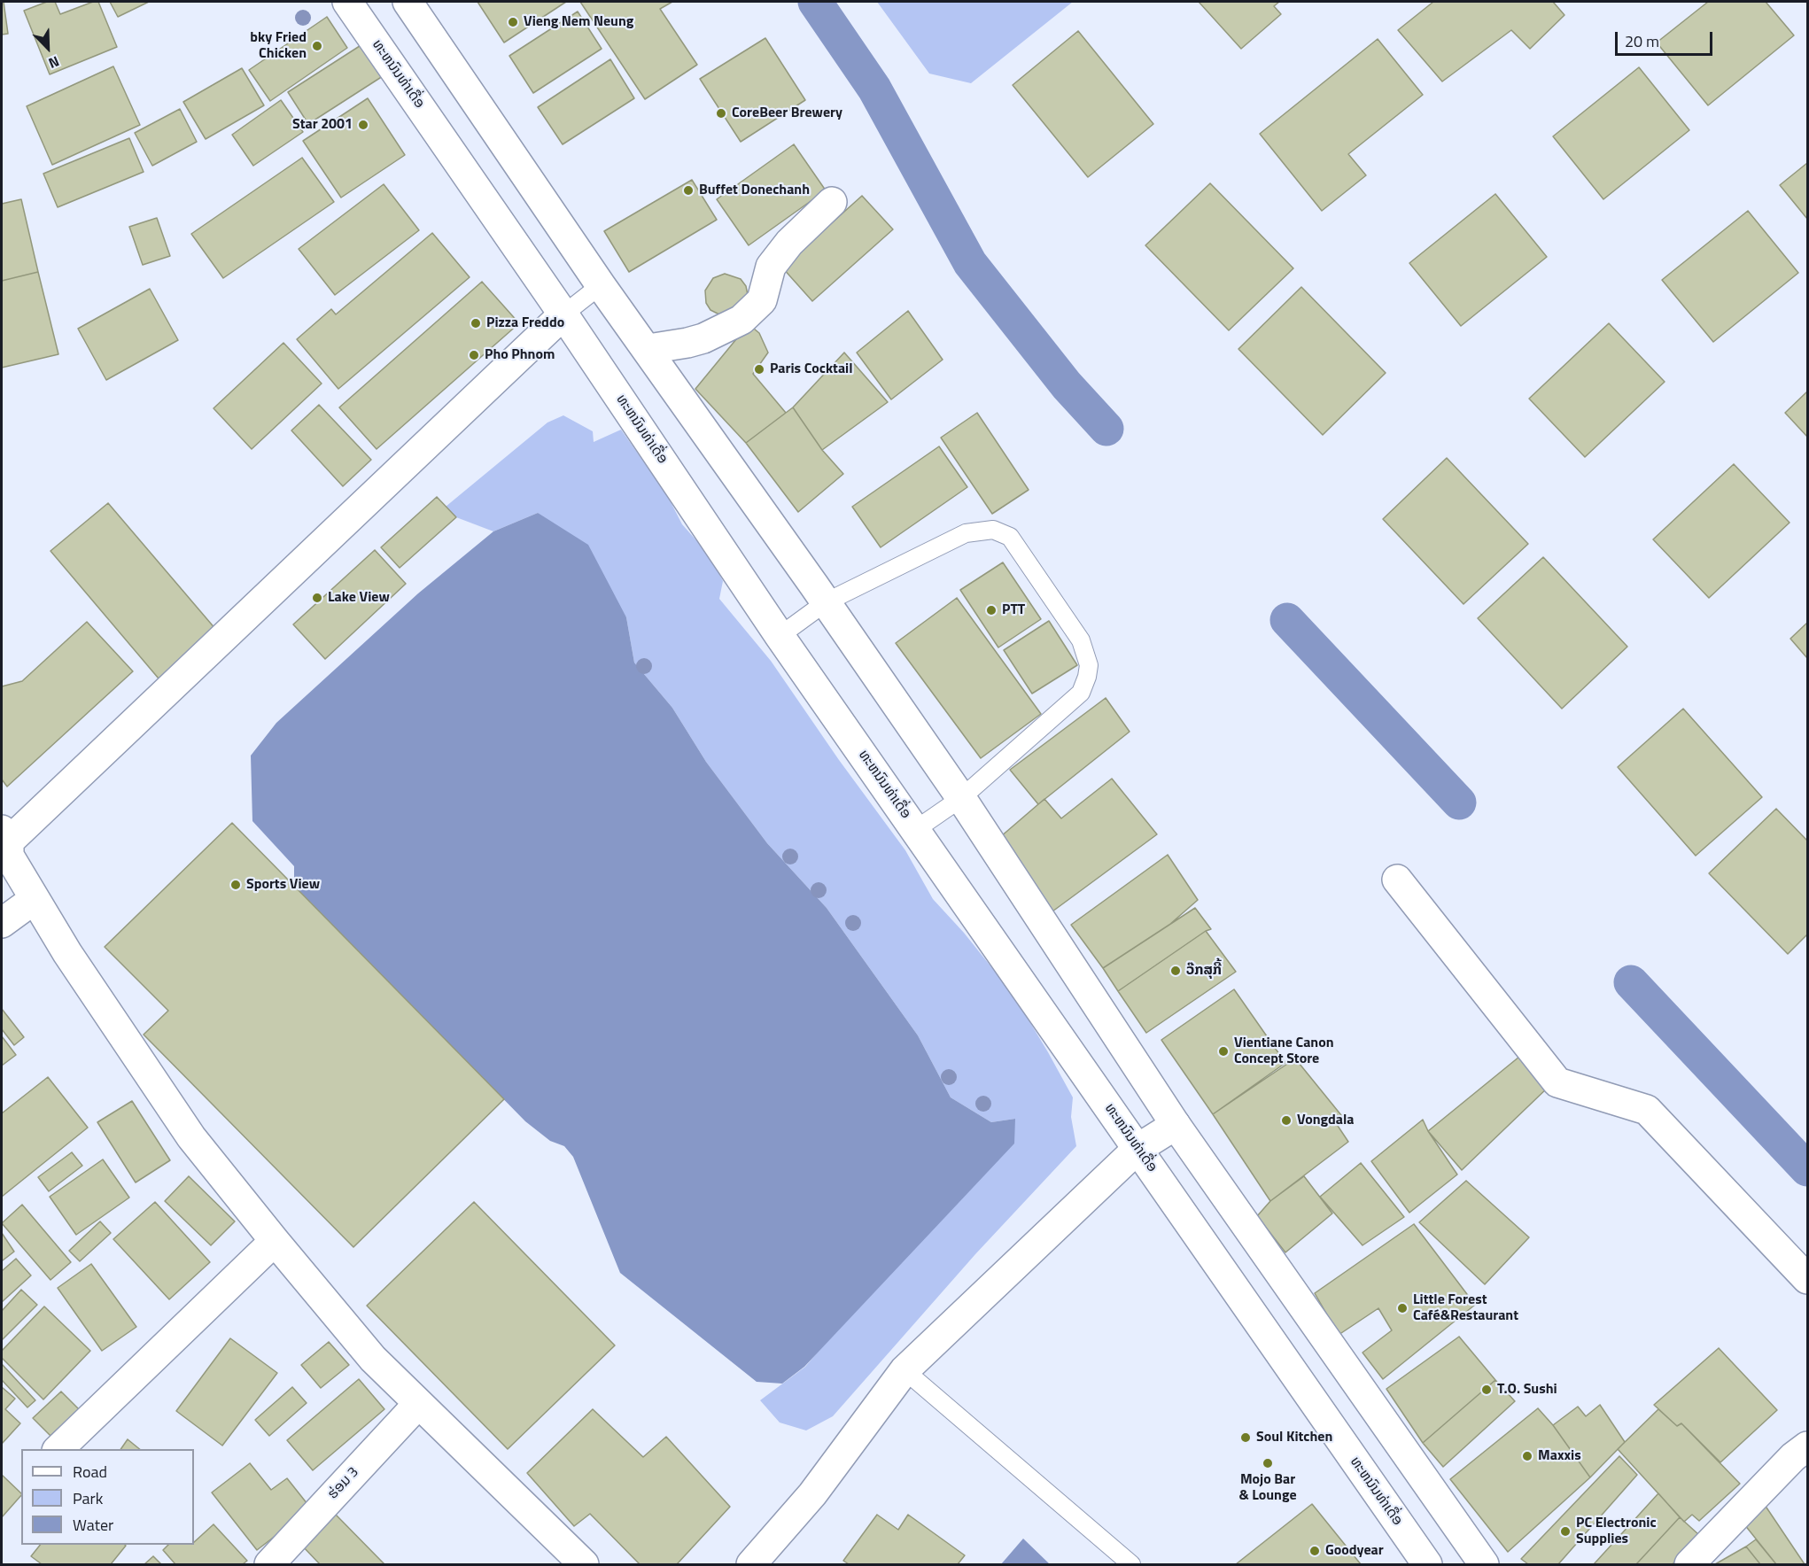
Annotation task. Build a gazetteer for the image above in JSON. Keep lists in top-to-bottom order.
{
  "streets": {
    "street": ["ທະຫນົນທ່າເດື່ອ", "ຮ່ອມ 3"]
  },
  "places": [
    "Vieng Nem Neung",
    "bky Fried Chicken",
    "CoreBeer Brewery",
    "Star 2001",
    "Buffet Donechanh",
    "Pizza Freddo",
    "Pho Phnom",
    "Paris Cocktail",
    "Lake View",
    "PTT",
    "Sports View",
    "ວ໊ກສຸກີ້",
    "Vientiane Canon Concept Store",
    "Vongdala",
    "Little Forest Café&Restaurant",
    "T.O. Sushi",
    "Soul Kitchen",
    "Maxxis",
    "Mojo Bar & Lounge",
    "PC Electronic Supplies",
    "Goodyear"
  ],
  "legend": ["Road", "Park", "Water"],
  "scale_bar": "20 m",
  "north": "bottom right"
}
